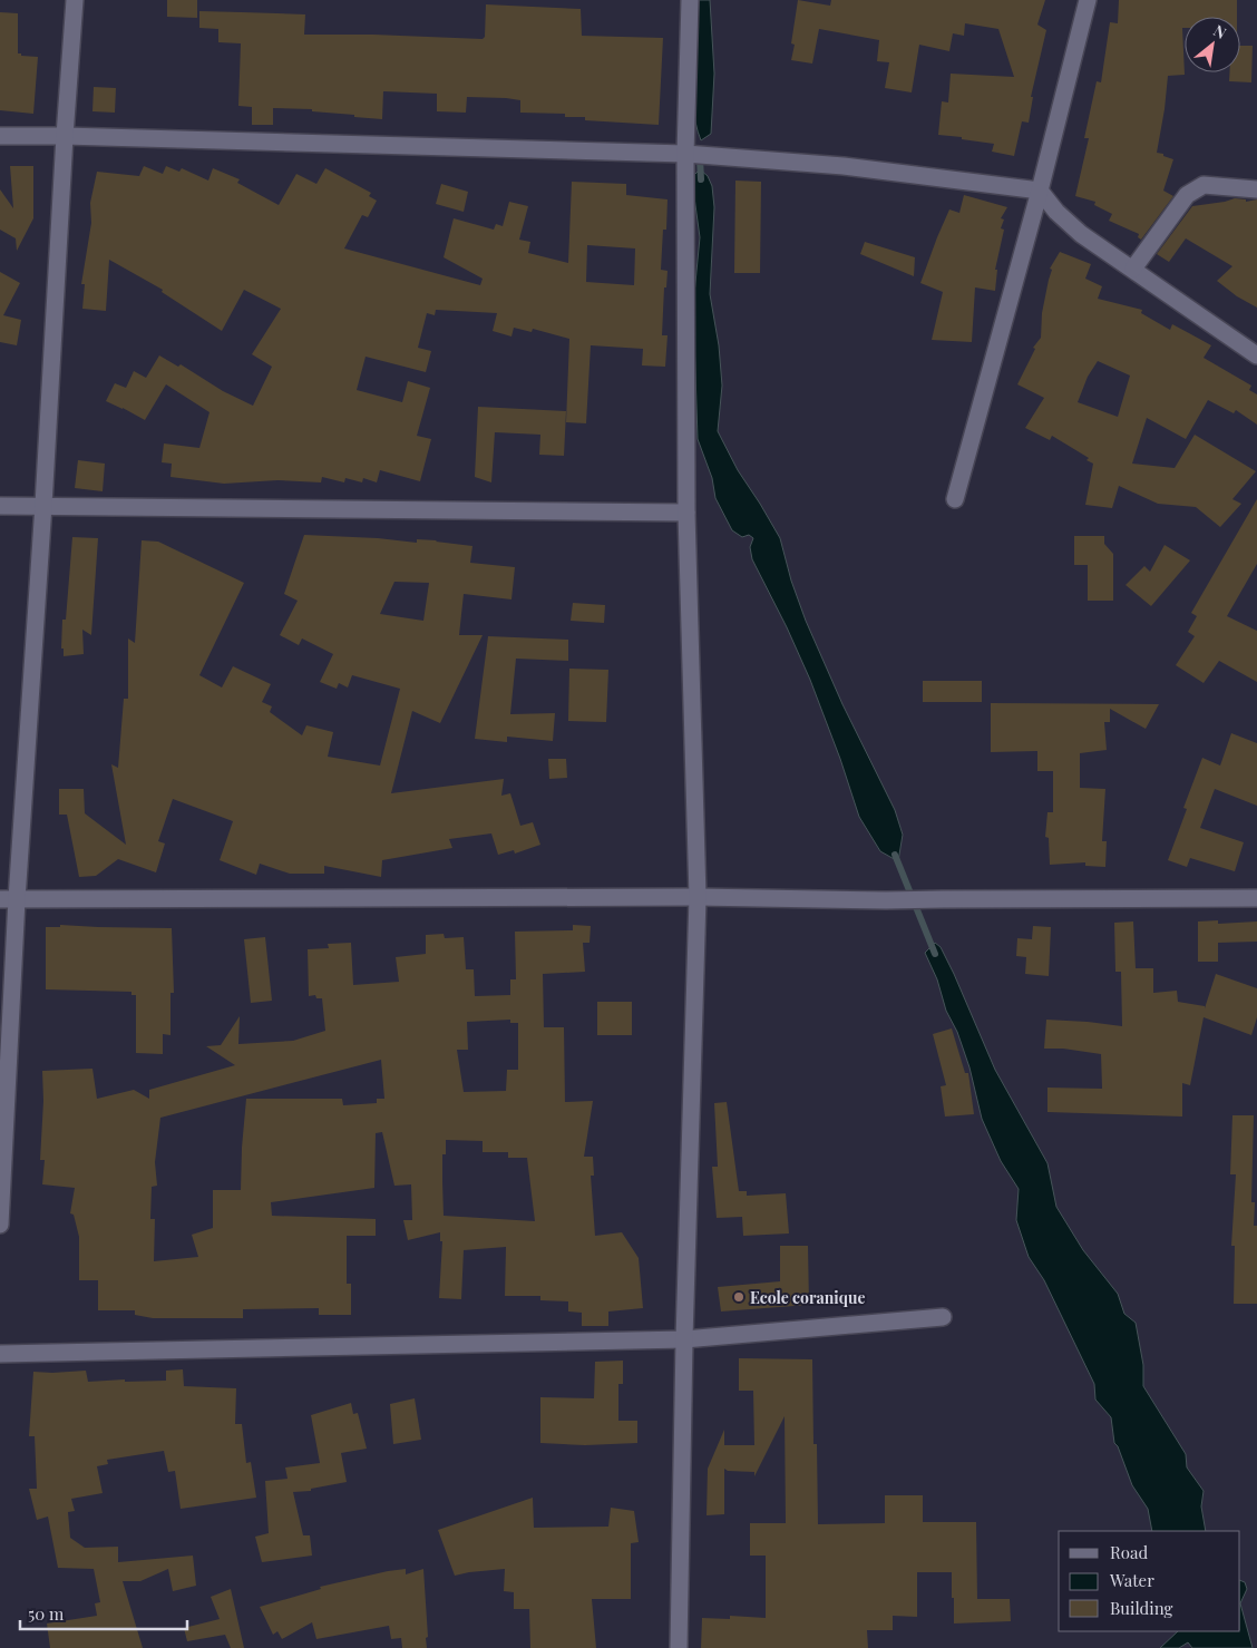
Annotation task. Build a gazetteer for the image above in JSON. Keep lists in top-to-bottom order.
{
  "places": ["Ecole coranique"],
  "legend": ["Road", "Water", "Building"],
  "scale_bar": "50 m",
  "north": "top right"
}
